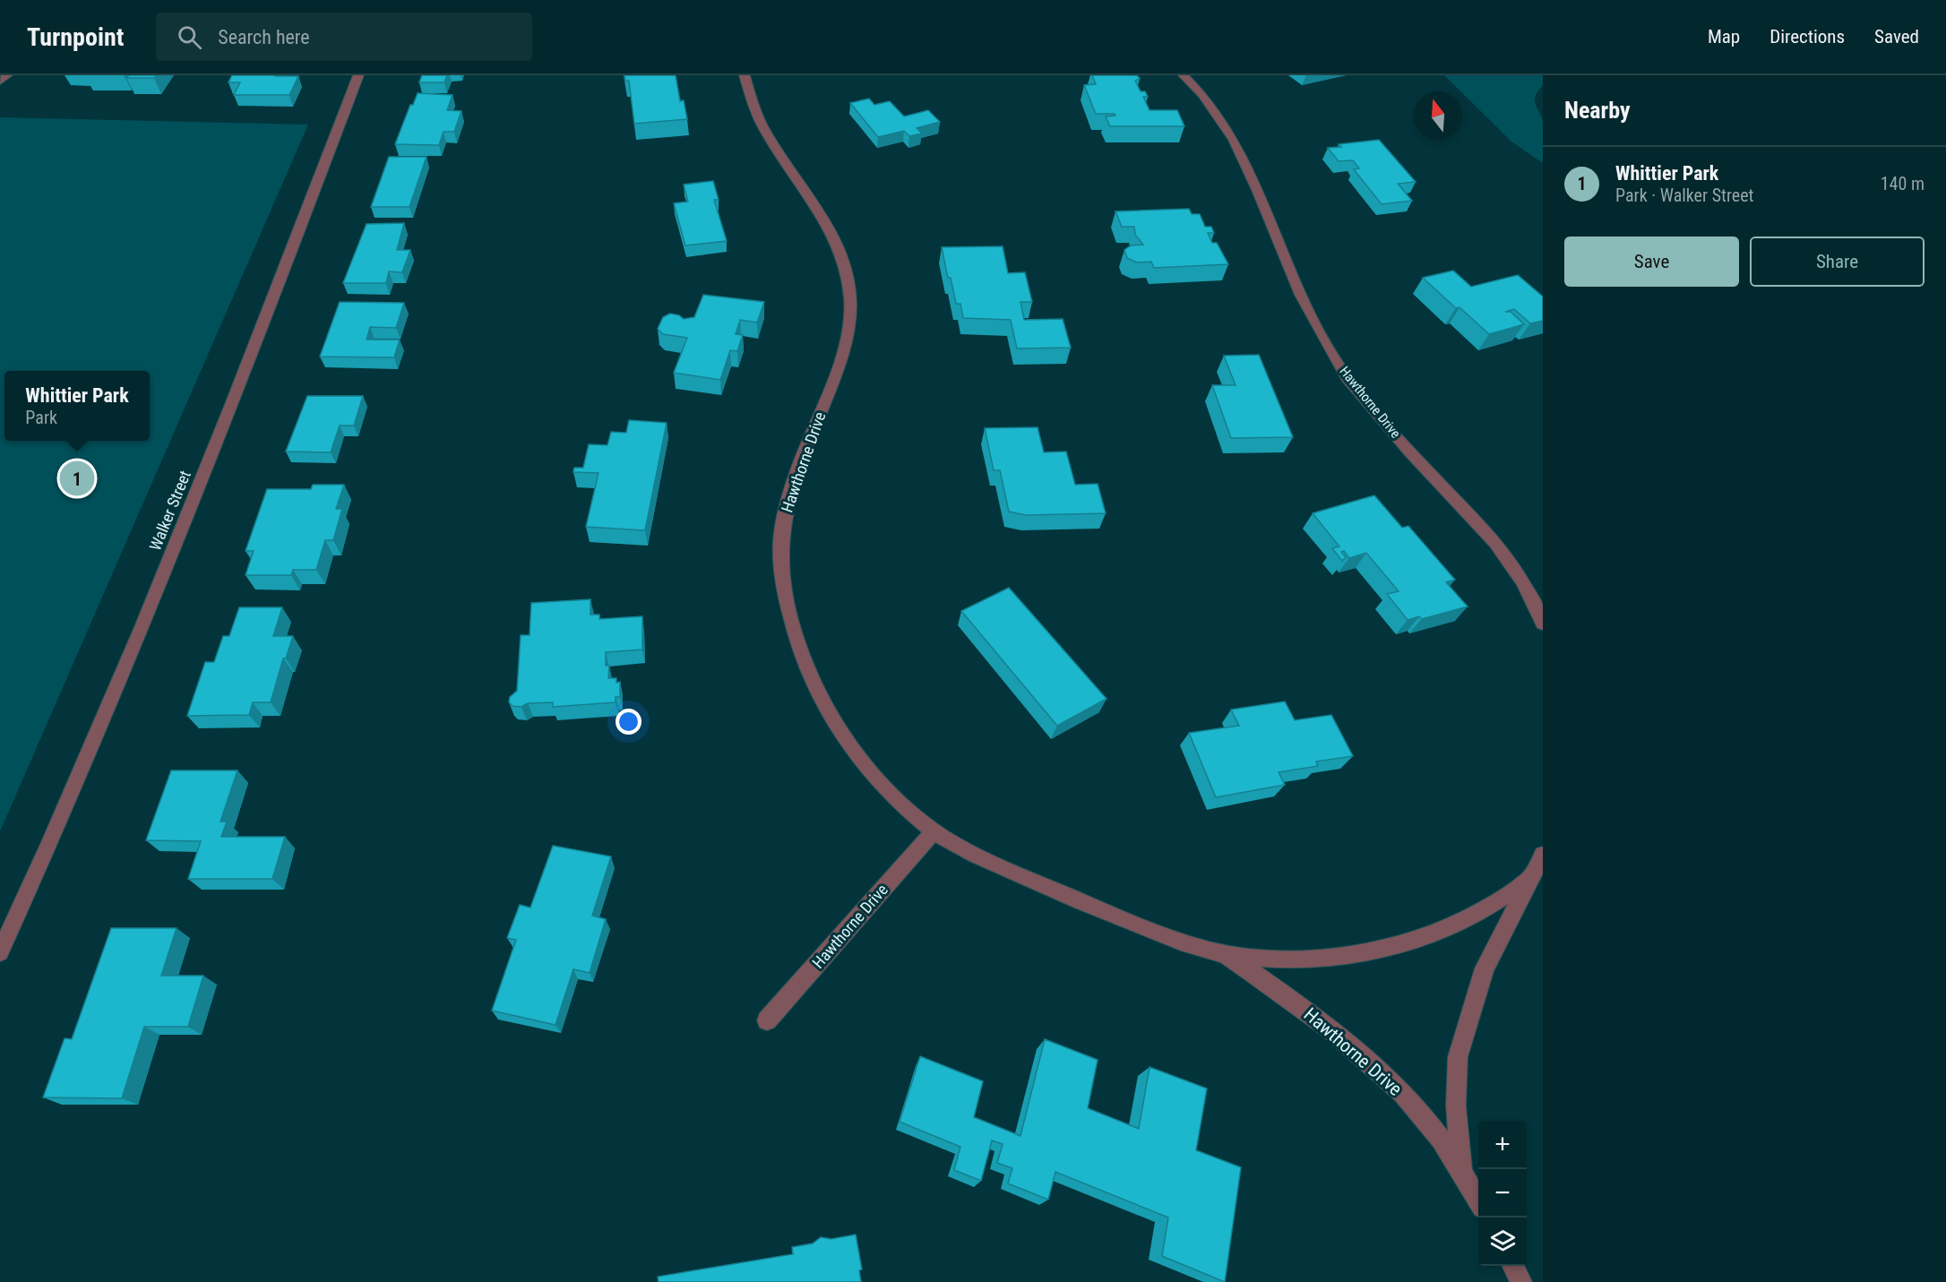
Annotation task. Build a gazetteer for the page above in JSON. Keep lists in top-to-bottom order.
{
  "streets": {
    "street": ["Hawthorne Drive", "Walker Street"]
  },
  "north": "top",
  "page": {
    "header": "Turnpoint",
    "search": "Search here",
    "nav": ["Map", "Directions", "Saved"],
    "heading": "Nearby",
    "list": [
      {
        "mark": "1",
        "name": "Whittier Park",
        "note": "Park · Walker Street",
        "value": "140 m"
      }
    ],
    "buttons": ["Save", "Share"],
    "popup": ["Whittier Park", "Park"],
    "pins": "1",
    "map_buttons": ["+", "−"]
  }
}
